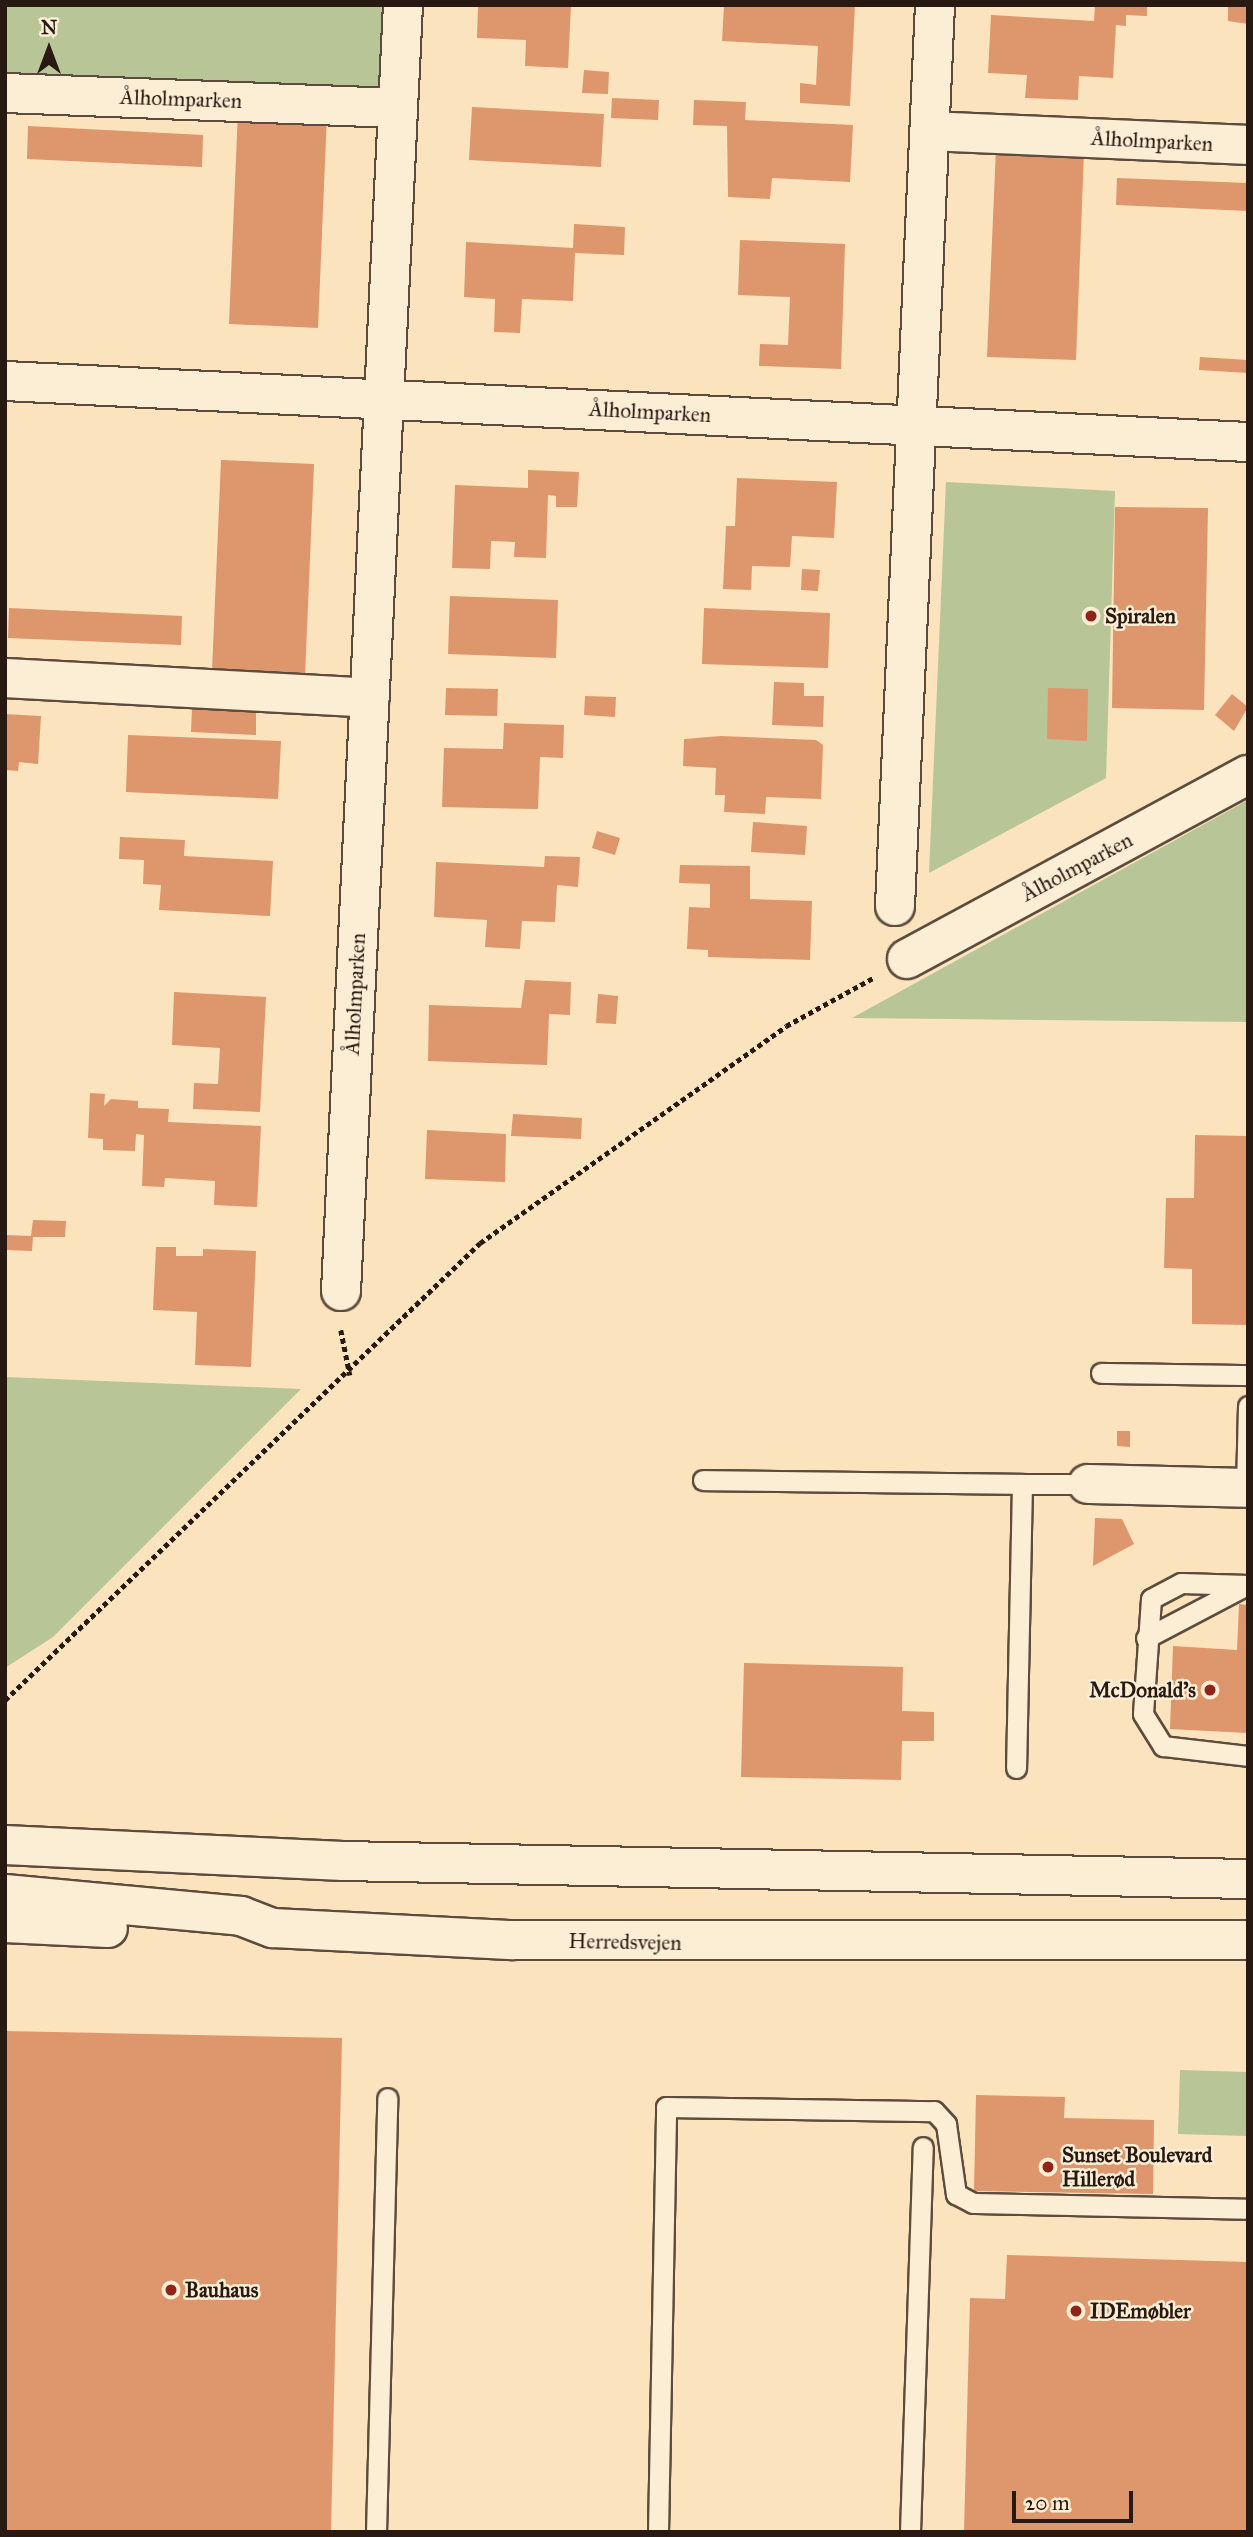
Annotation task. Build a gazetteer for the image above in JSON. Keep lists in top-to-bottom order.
{
  "streets": {
    "street": ["Ålholmparken", "Herredsvejen"]
  },
  "places": [
    "Spiralen",
    "McDonald's",
    "Sunset Boulevard Hillerød",
    "Bauhaus",
    "IDEmøbler"
  ],
  "scale_bar": "20 m",
  "north": "top"
}
